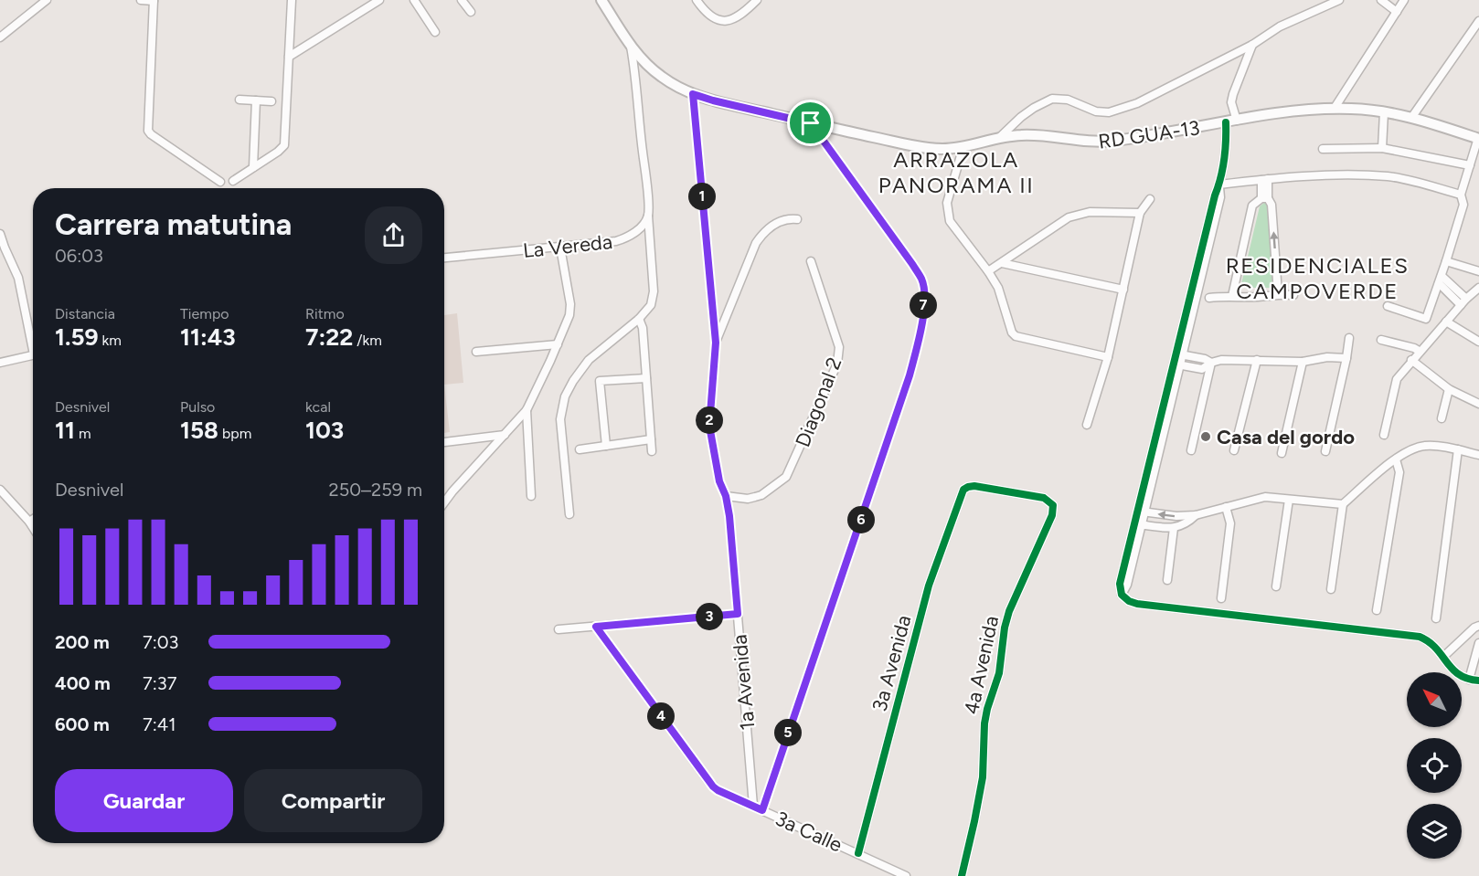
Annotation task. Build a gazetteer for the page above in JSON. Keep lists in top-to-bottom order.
{
  "streets": {
    "main road": ["RD GUA-13"],
    "street": [
      "La Vereda",
      "Diagonal 2",
      "3a Avenida",
      "4a Avenida",
      "1a Avenida",
      "3a Calle"
    ]
  },
  "crossings": [
    ["RD GUA-13", "1a Avenida"],
    ["Diagonal 2", "1a Avenida"],
    ["3a Avenida", "4a Avenida"],
    ["3a Avenida", "3a Calle"],
    ["1a Avenida", "3a Calle"]
  ],
  "districts": ["ARRAZOLA PANORAMA II", "RESIDENCIALES CAMPOVERDE"],
  "places": ["Casa del gordo"],
  "north": "top left",
  "page": {
    "pins": [
      "1",
      "7",
      "2",
      "6",
      "3",
      "4",
      "5"
    ],
    "heading": ["Carrera matutina", "06:03"],
    "stats": [
      ["Distancia", "1.59 km"],
      ["Tiempo", "11:43"],
      ["Ritmo", "7:22 /km"],
      ["Desnivel", "11 m"],
      ["Pulso", "158 bpm"],
      ["kcal", "103"]
    ],
    "chart": ["Desnivel", "250–259 m"],
    "list": [
      {
        "name": "200 m",
        "note": "7:03"
      },
      {
        "name": "400 m",
        "note": "7:37"
      },
      {
        "name": "600 m",
        "note": "7:41"
      }
    ],
    "buttons": ["Guardar", "Compartir"]
  }
}
